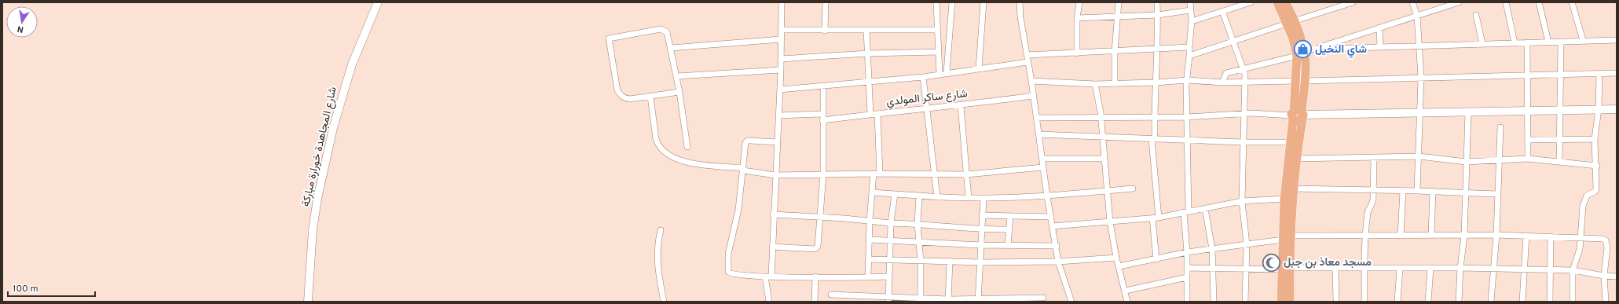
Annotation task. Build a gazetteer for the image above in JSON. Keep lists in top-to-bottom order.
{
  "streets": {
    "street": ["شارع ساكر المولدي", "شارع المجاهدة خورارة مباركة"]
  },
  "places": {
    "shop": ["شاي النخيل"],
    "mosque": ["مسجد معاذ بن جبل"]
  },
  "scale_bar": "100 m",
  "north": "bottom"
}
